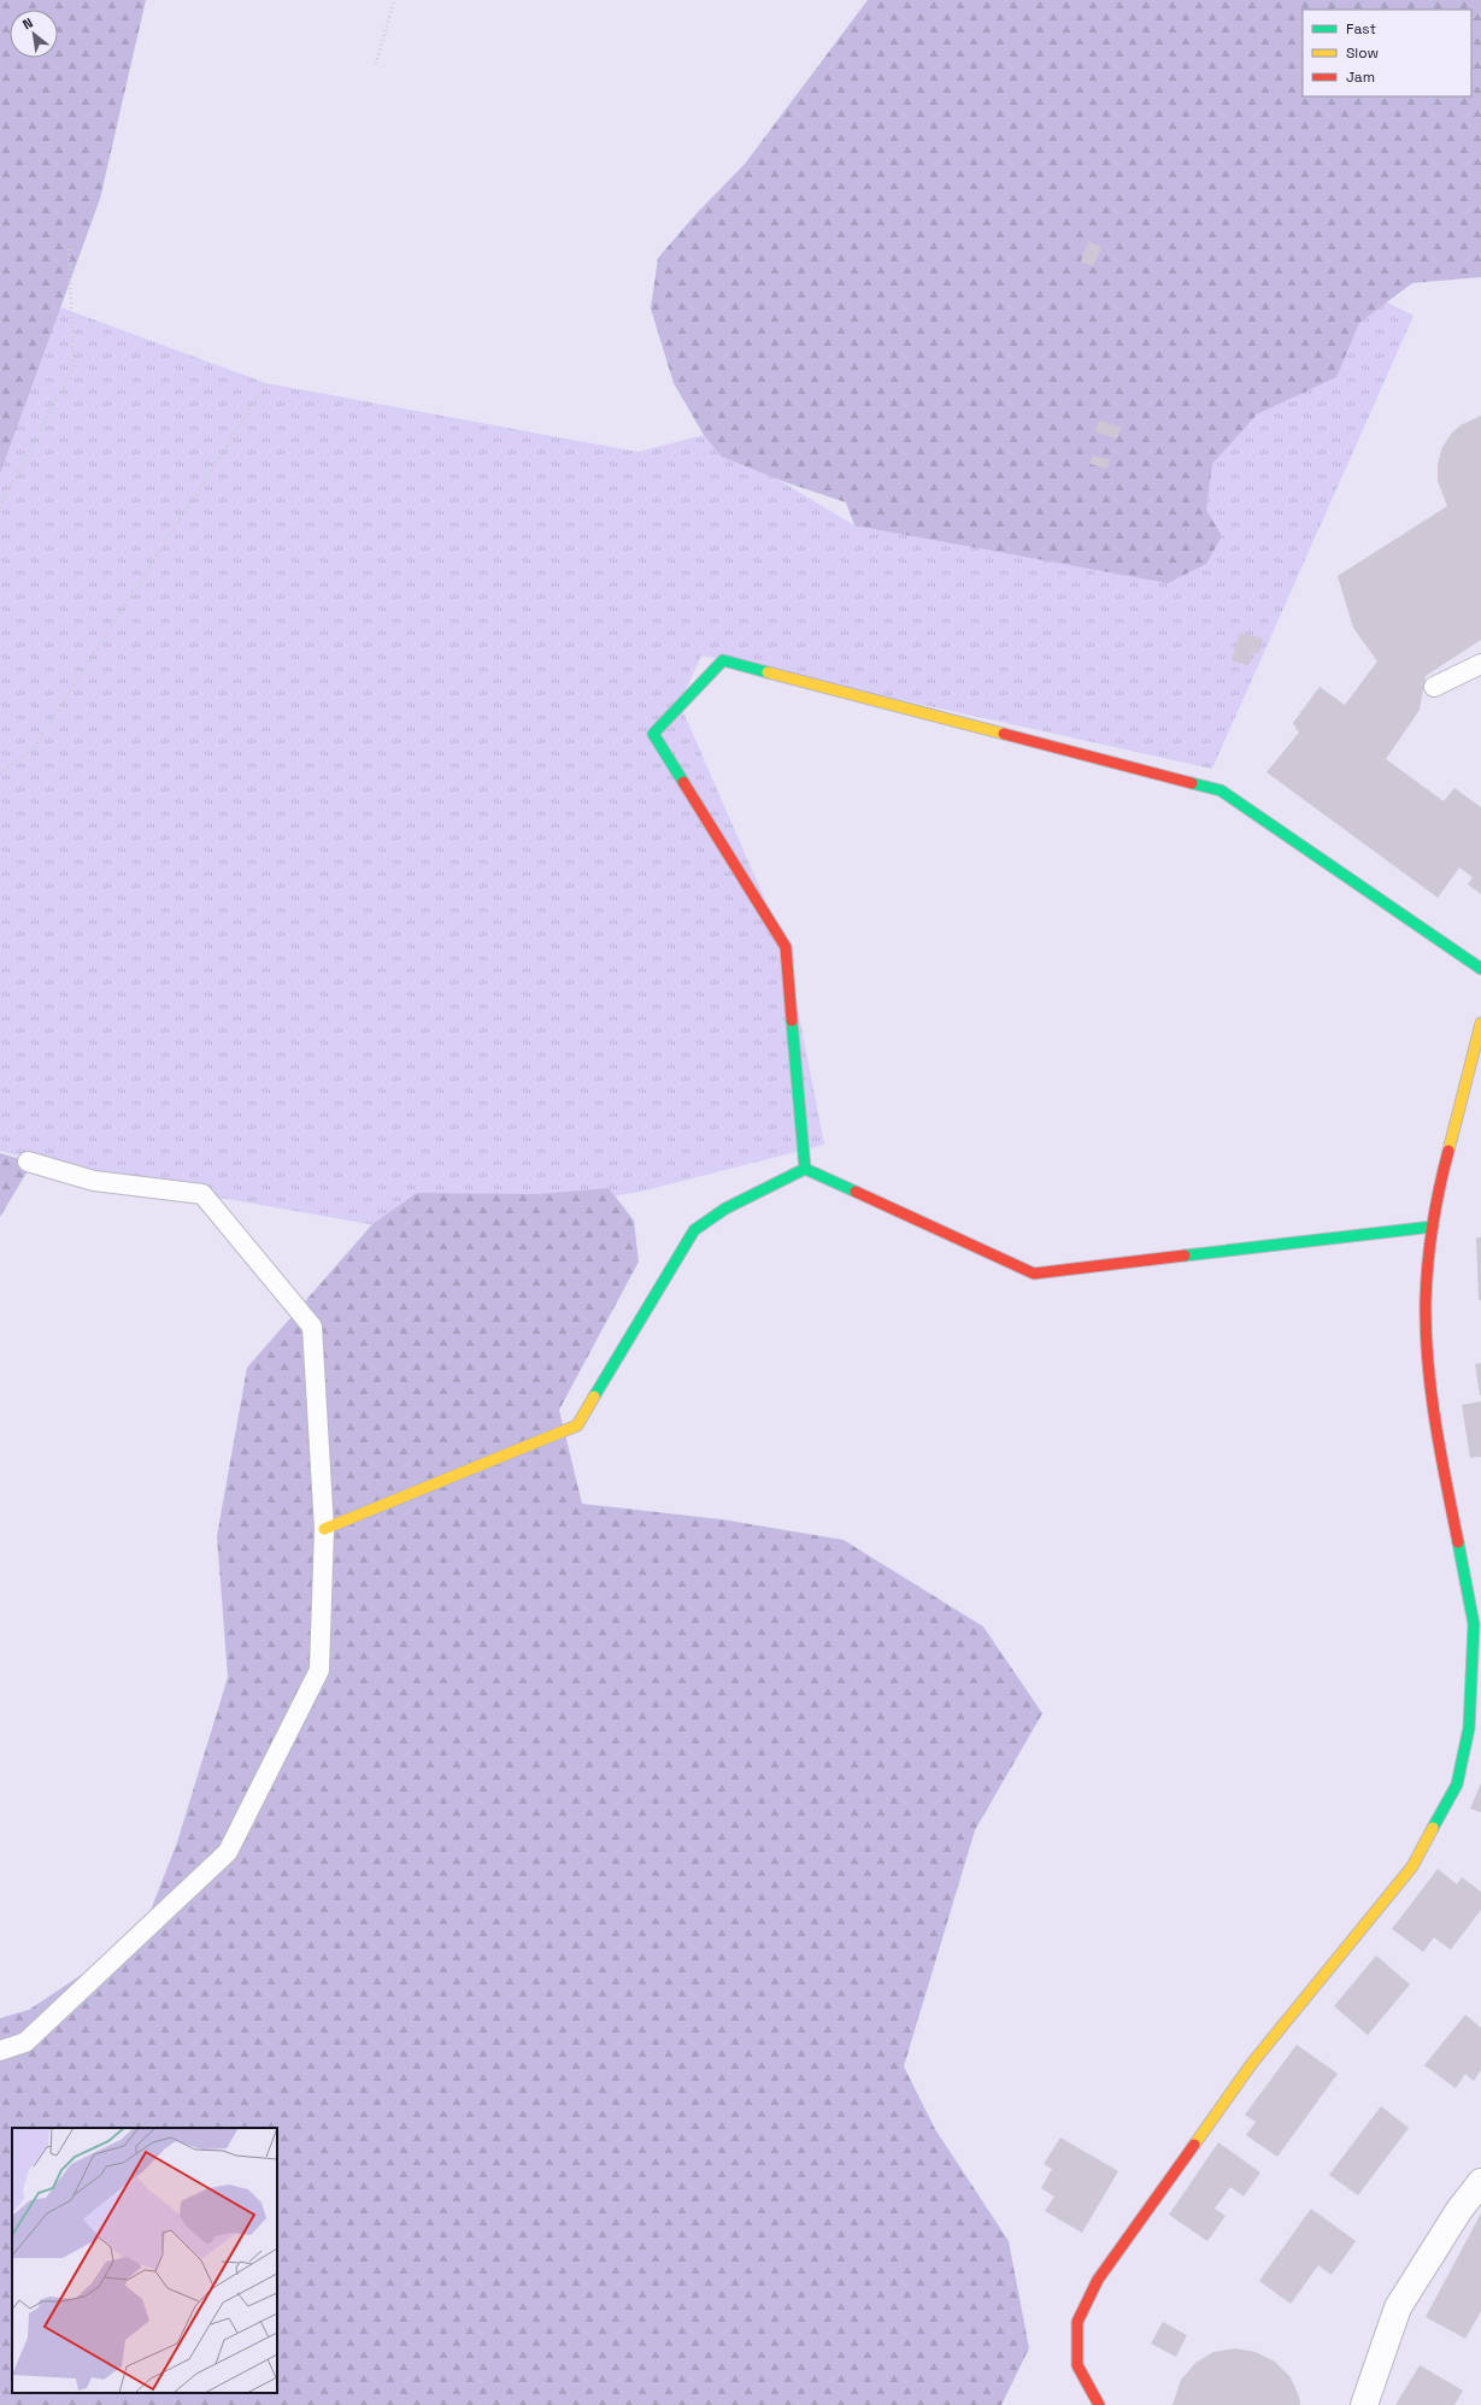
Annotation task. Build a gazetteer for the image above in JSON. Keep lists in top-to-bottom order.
{
  "legend": ["Fast", "Slow", "Jam"],
  "north": "top left"
}
